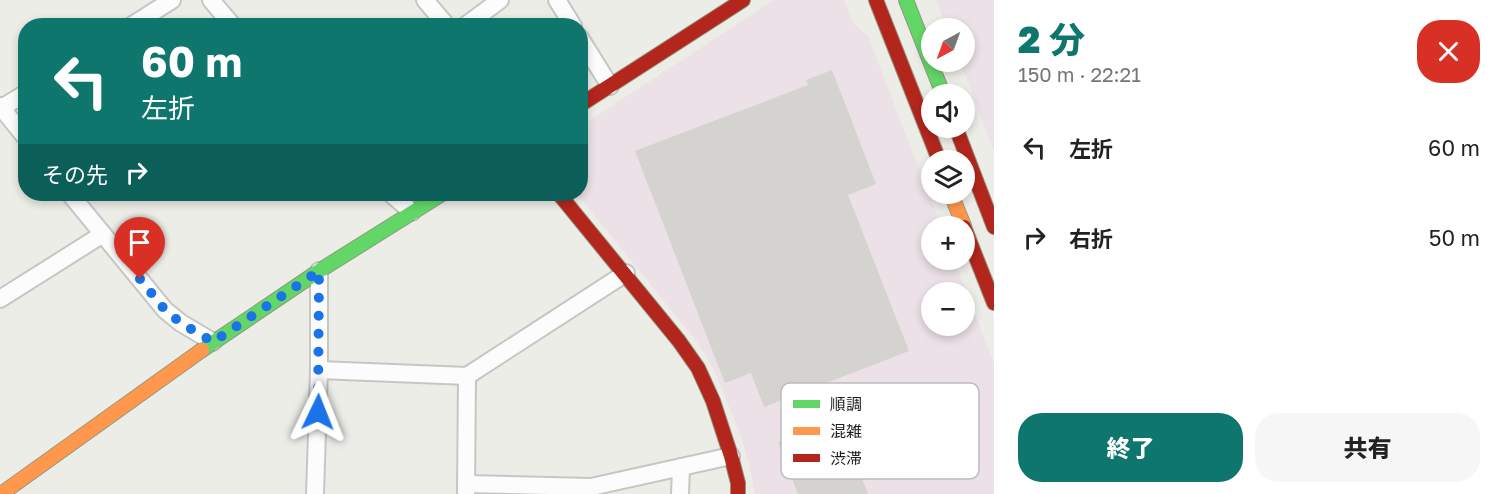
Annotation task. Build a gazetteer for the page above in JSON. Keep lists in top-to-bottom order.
{
  "legend": ["順調", "混雑", "渋滞"],
  "north": "bottom left",
  "page": {
    "heading": ["2 分", "150 m · 22:21"],
    "map_buttons": ["+", "−"],
    "turn": ["60 m", "左折"],
    "list": [
      {
        "name": "左折",
        "value": "60 m"
      },
      {
        "name": "右折",
        "value": "50 m"
      }
    ],
    "then": "その先",
    "buttons": ["終了", "共有"]
  }
}
